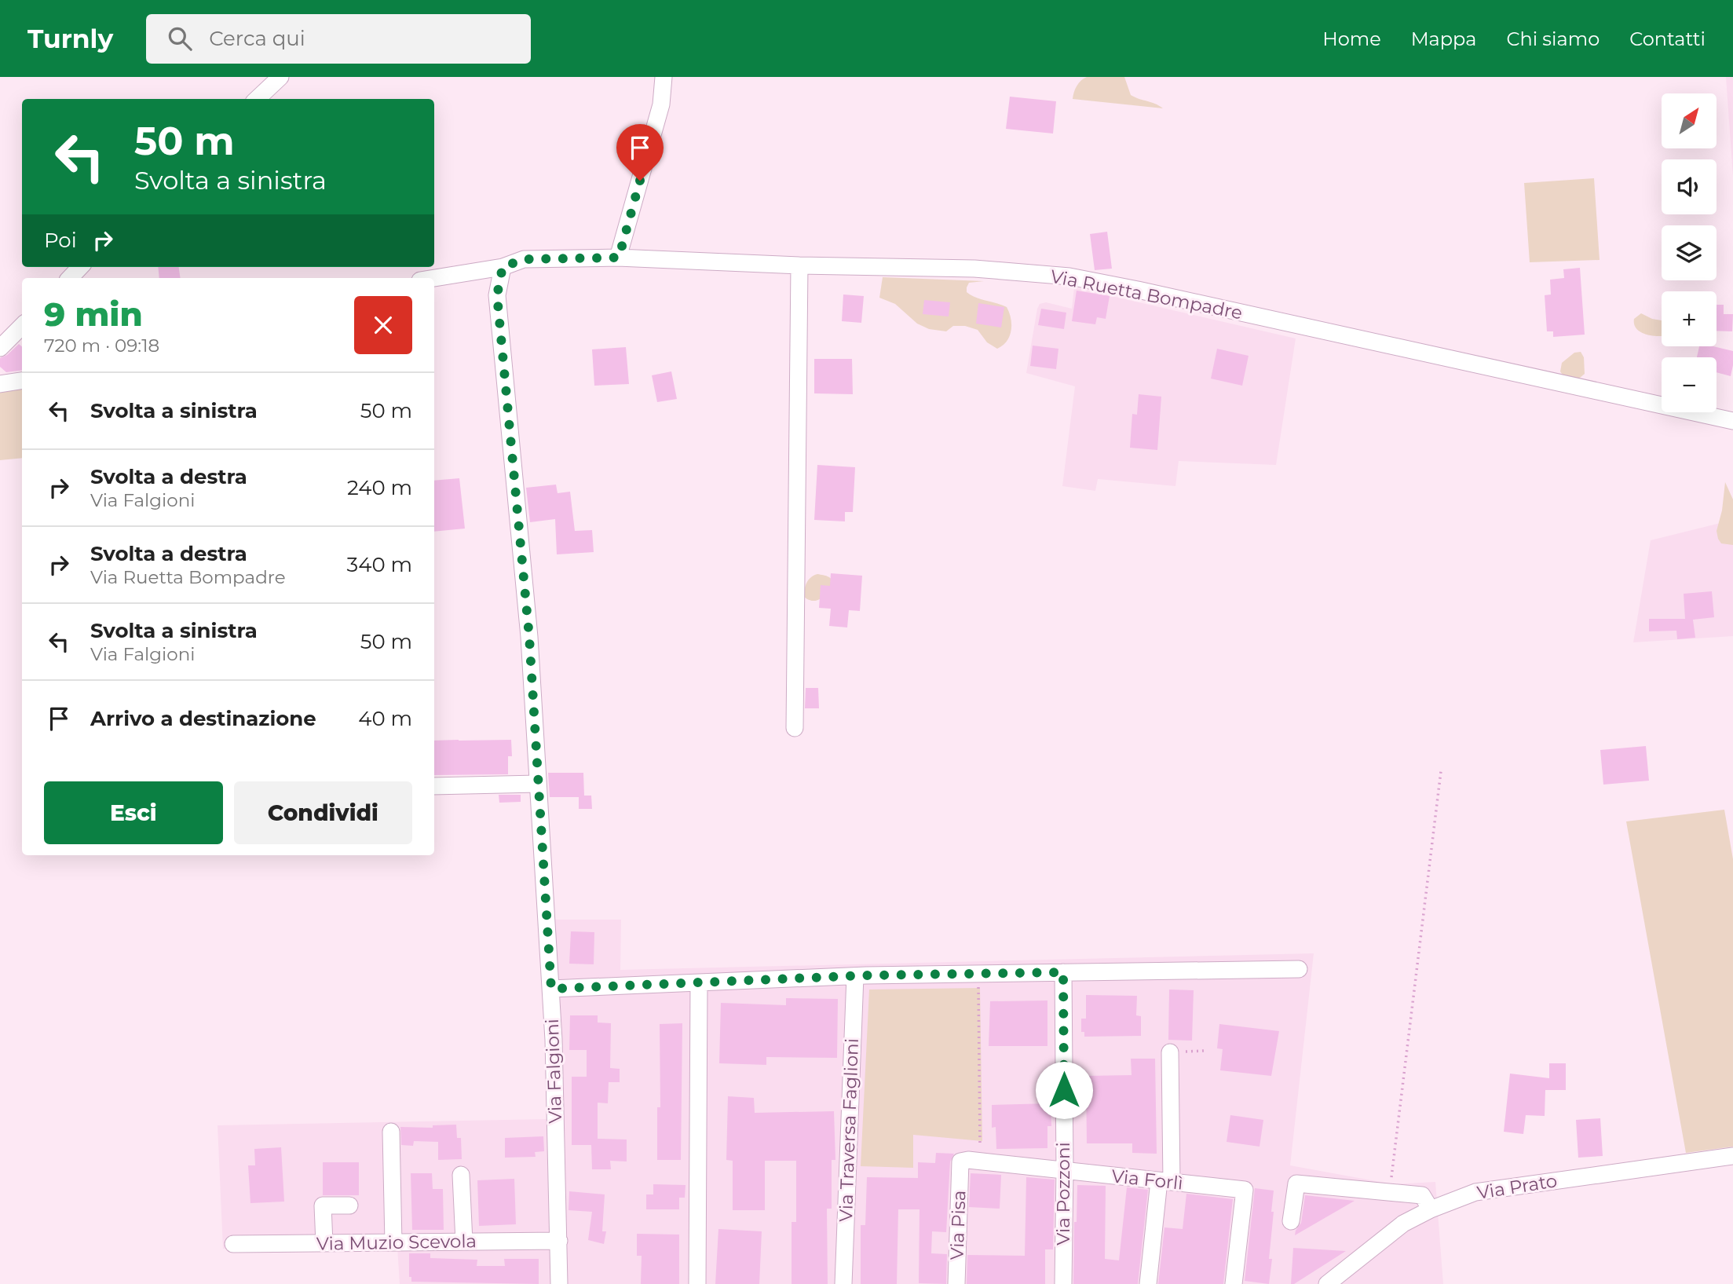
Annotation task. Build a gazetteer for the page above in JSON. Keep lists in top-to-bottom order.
{
  "streets": {
    "street": [
      "Via Ruetta Bompadre",
      "Via Falgioni",
      "Via Traversa Faglioni",
      "Via Forlì",
      "Via Prato",
      "Via Pozzoni",
      "Via Pisa",
      "Via Muzio Scevola"
    ]
  },
  "crossings": [
    ["Via Ruetta Bompadre", "Via Falgioni"],
    ["Via Falgioni", "Via Muzio Scevola"],
    ["Via Forlì", "Via Pozzoni"],
    ["Via Forlì", "Via Pisa"]
  ],
  "north": "top right",
  "page": {
    "header": "Turnly",
    "search": "Cerca qui",
    "nav": [
      "Home",
      "Mappa",
      "Chi siamo",
      "Contatti"
    ],
    "map_buttons": ["+", "−"],
    "turn": ["50 m", "Svolta a sinistra"],
    "then": "Poi",
    "heading": ["9 min", "720 m · 09:18"],
    "list": [
      {
        "name": "Svolta a sinistra",
        "value": "50 m"
      },
      {
        "name": "Svolta a destra",
        "note": "Via Falgioni",
        "value": "240 m"
      },
      {
        "name": "Svolta a destra",
        "note": "Via Ruetta Bompadre",
        "value": "340 m"
      },
      {
        "name": "Svolta a sinistra",
        "note": "Via Falgioni",
        "value": "50 m"
      },
      {
        "name": "Arrivo a destinazione",
        "value": "40 m"
      }
    ],
    "buttons": ["Esci", "Condividi"]
  }
}
